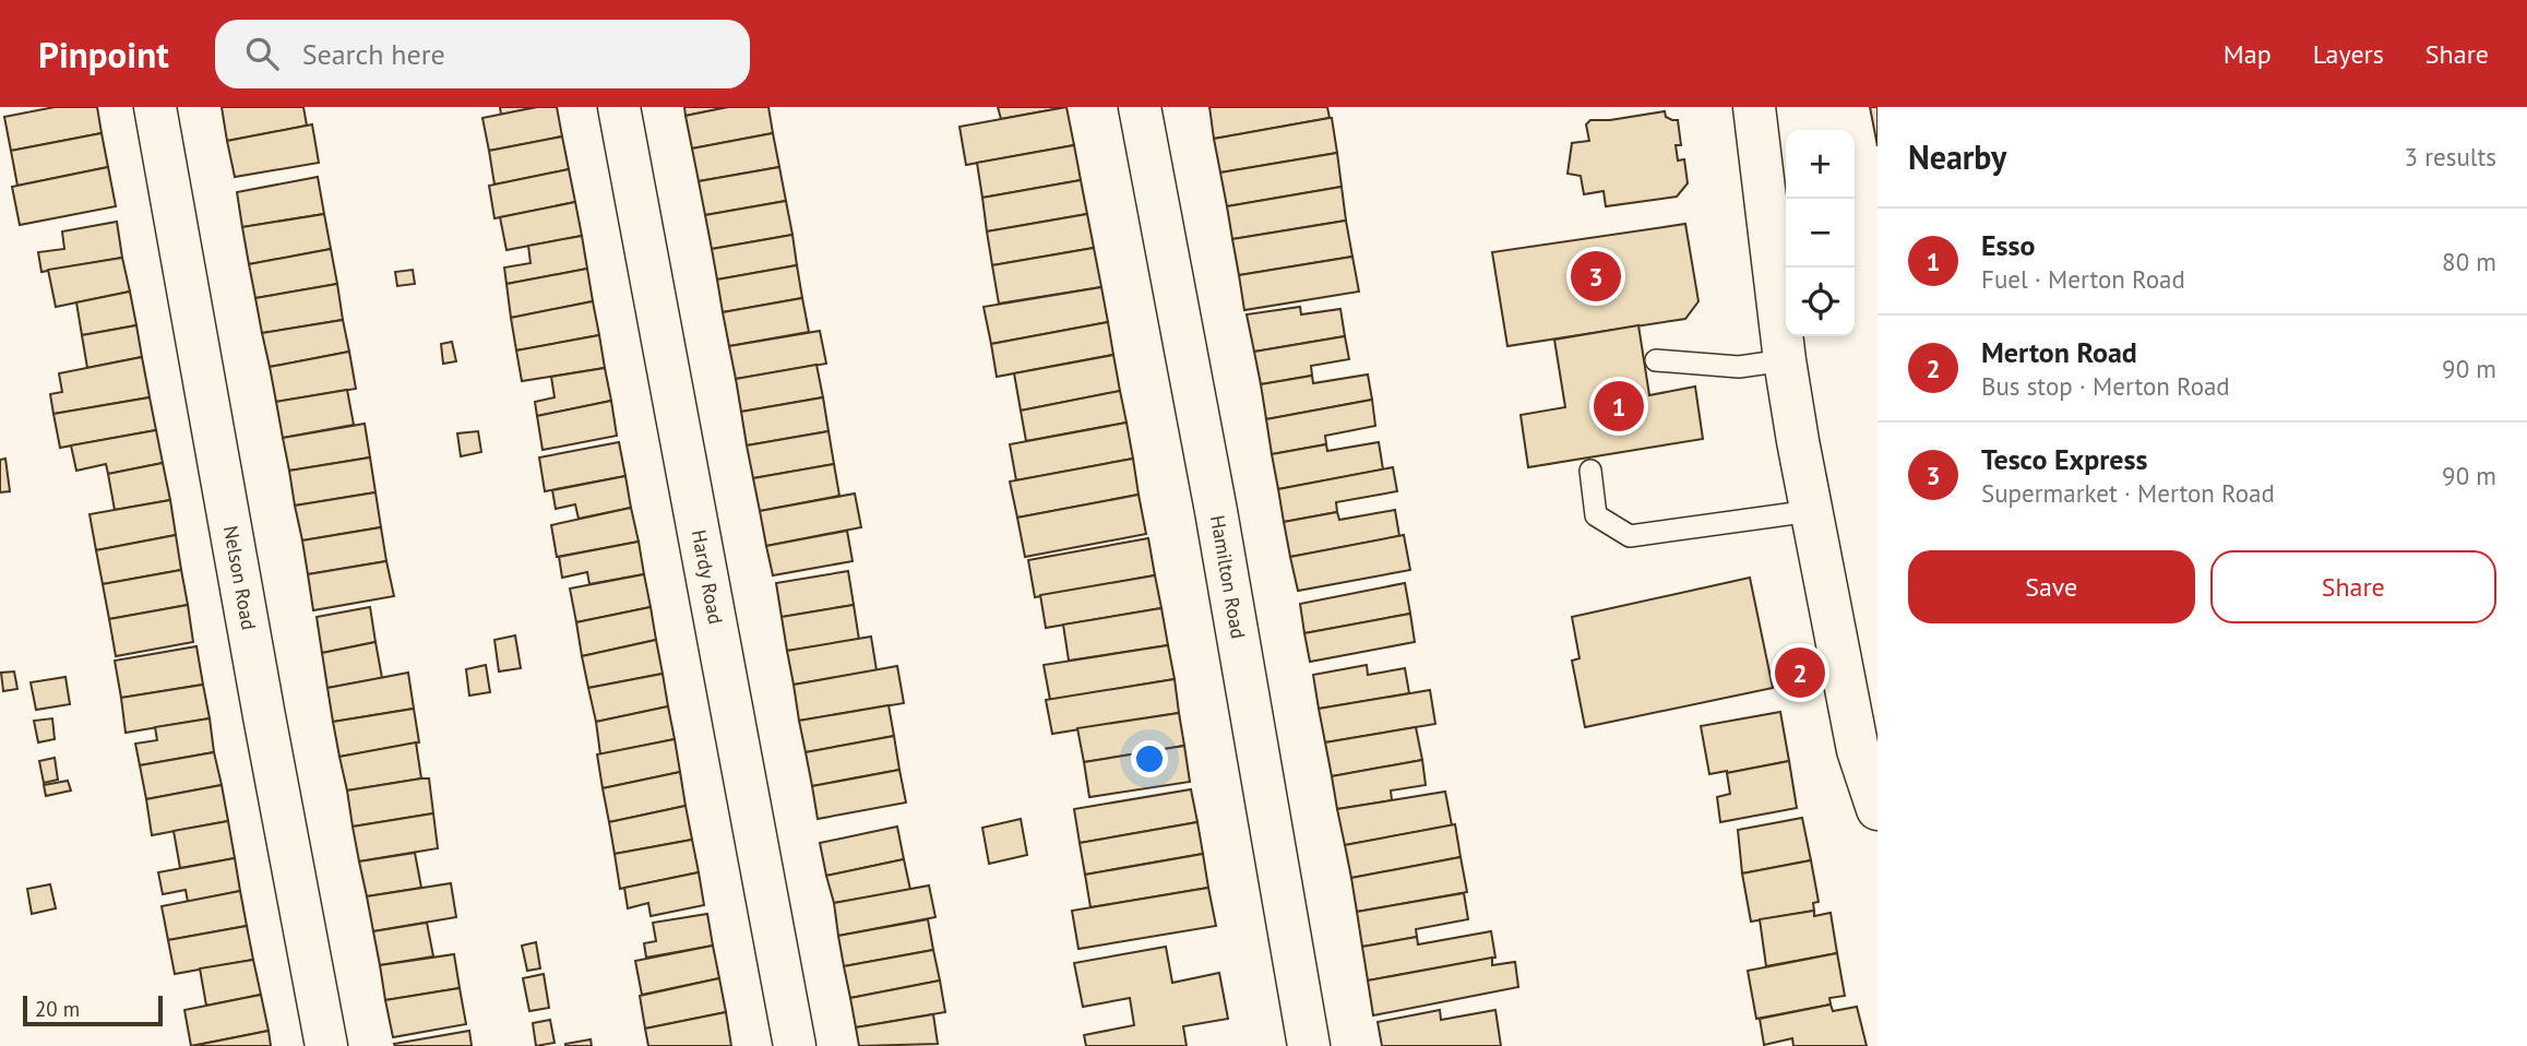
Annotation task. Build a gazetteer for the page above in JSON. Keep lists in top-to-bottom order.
{
  "streets": {
    "street": ["Nelson Road", "Hardy Road", "Hamilton Road"]
  },
  "scale_bar": "20 m",
  "page": {
    "header": "Pinpoint",
    "search": "Search here",
    "nav": ["Map", "Layers", "Share"],
    "heading": ["Nearby", "3 results"],
    "map_buttons": ["+", "−"],
    "list": [
      {
        "mark": "1",
        "name": "Esso",
        "note": "Fuel · Merton Road",
        "value": "80 m"
      },
      {
        "mark": "2",
        "name": "Merton Road",
        "note": "Bus stop · Merton Road",
        "value": "90 m"
      },
      {
        "mark": "3",
        "name": "Tesco Express",
        "note": "Supermarket · Merton Road",
        "value": "90 m"
      }
    ],
    "pins": ["3", "1", "2"],
    "buttons": ["Save", "Share"],
    "scale": "20 m"
  }
}
